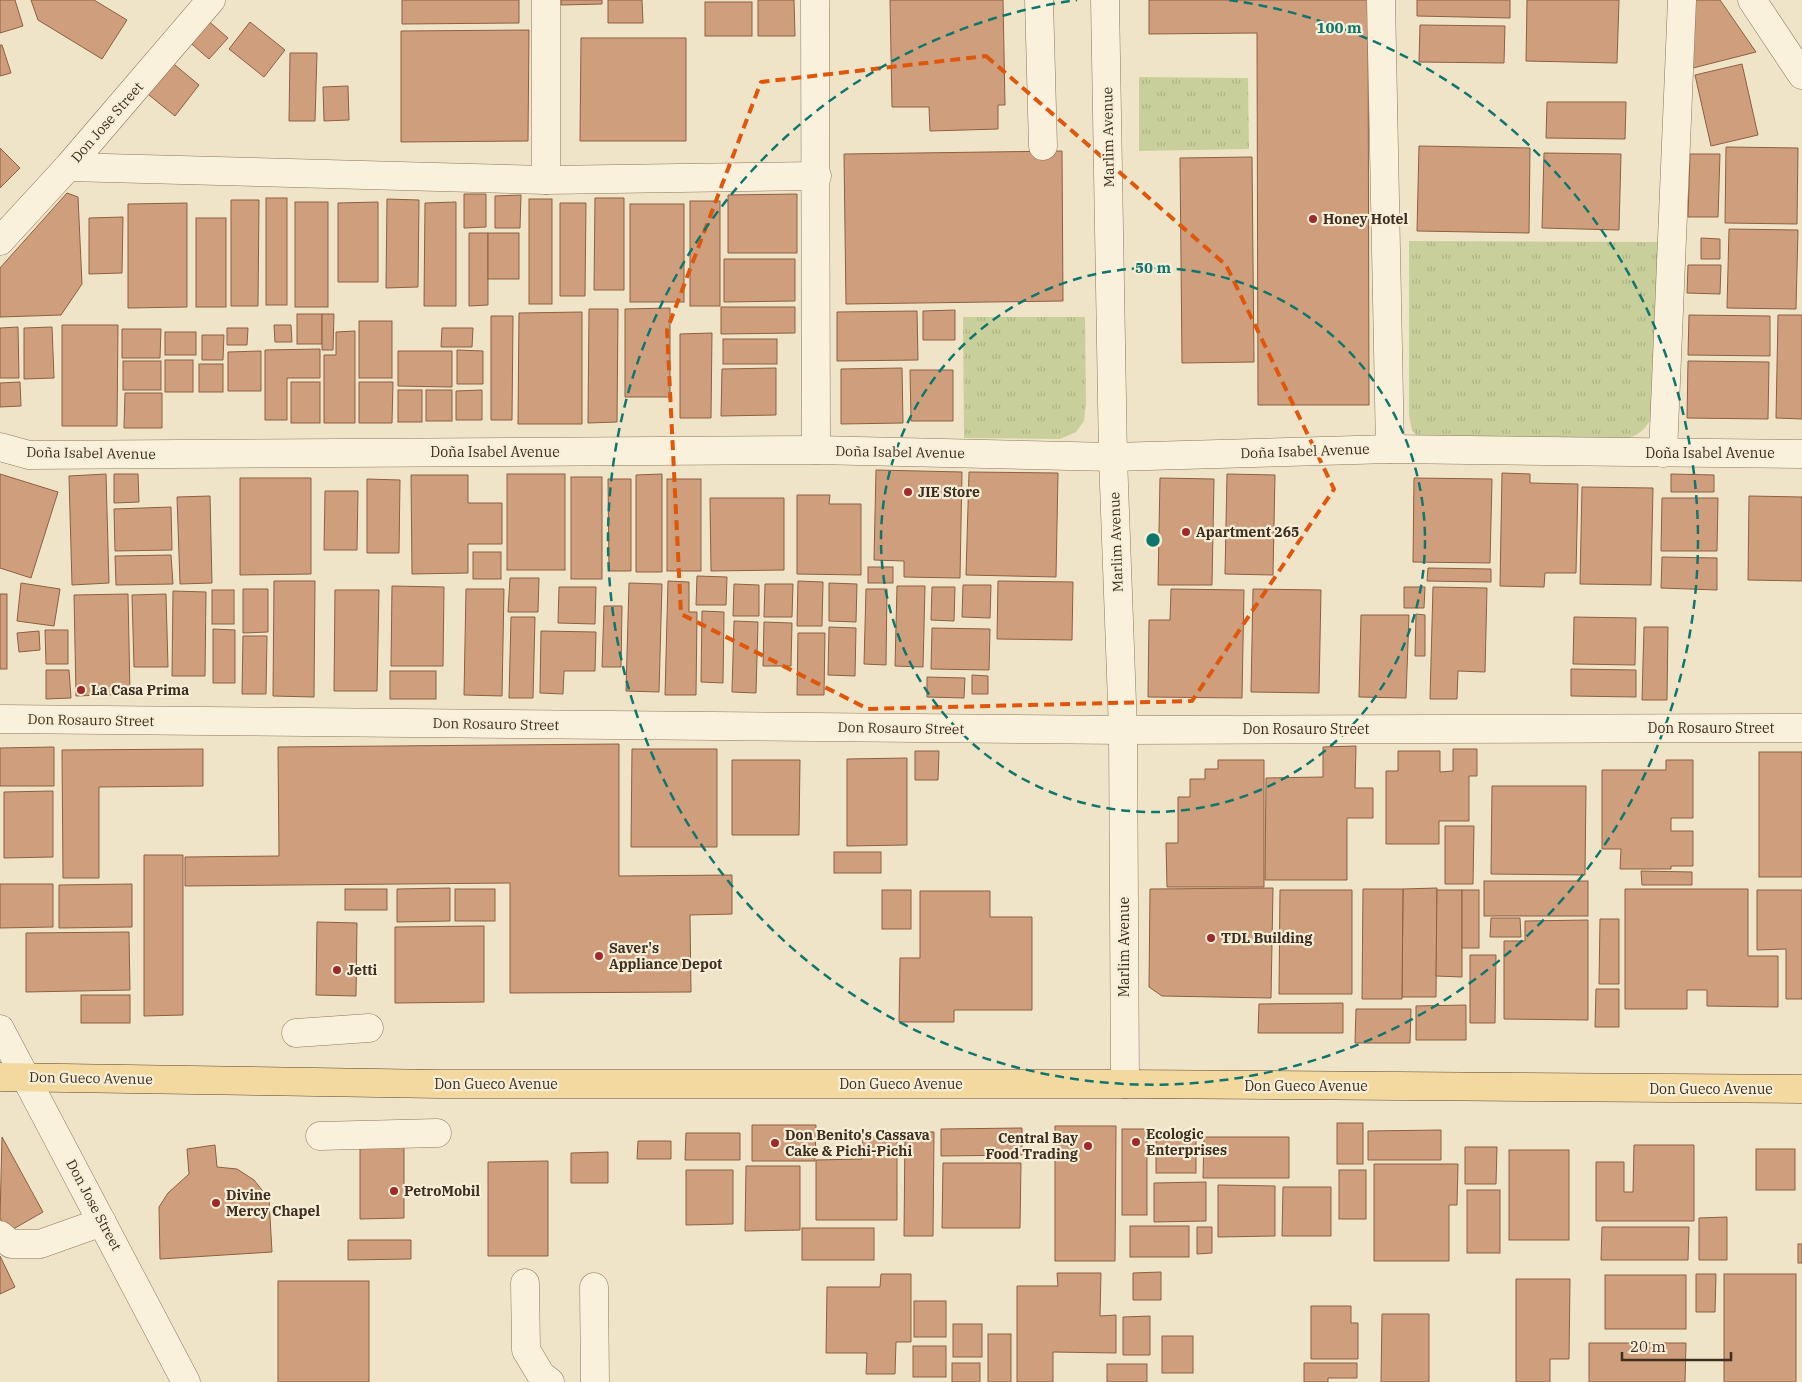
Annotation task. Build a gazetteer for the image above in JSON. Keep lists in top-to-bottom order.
{
  "streets": {
    "main road": ["Don Gueco Avenue"],
    "street": [
      "Don Jose Street",
      "Marlim Avenue",
      "Doña Isabel Avenue",
      "Don Rosauro Street"
    ]
  },
  "crossings": [
    ["Don Jose Street", "Don Gueco Avenue"],
    ["Marlim Avenue", "Doña Isabel Avenue"],
    ["Marlim Avenue", "Don Rosauro Street"],
    ["Marlim Avenue", "Don Gueco Avenue"]
  ],
  "places": [
    "Honey Hotel",
    "JIE Store",
    "Apartment 265",
    "La Casa Prima",
    "TDL Building",
    "Saver's Appliance Depot",
    "Jetti",
    "Ecologic Enterprises",
    "Don Benito's Cassava Cake & Pichi-Pichi",
    "Central Bay Food Trading",
    "PetroMobil",
    "Divine Mercy Chapel"
  ],
  "scale_bar": "20 m",
  "rings": ["100 m", "50 m"]
}
